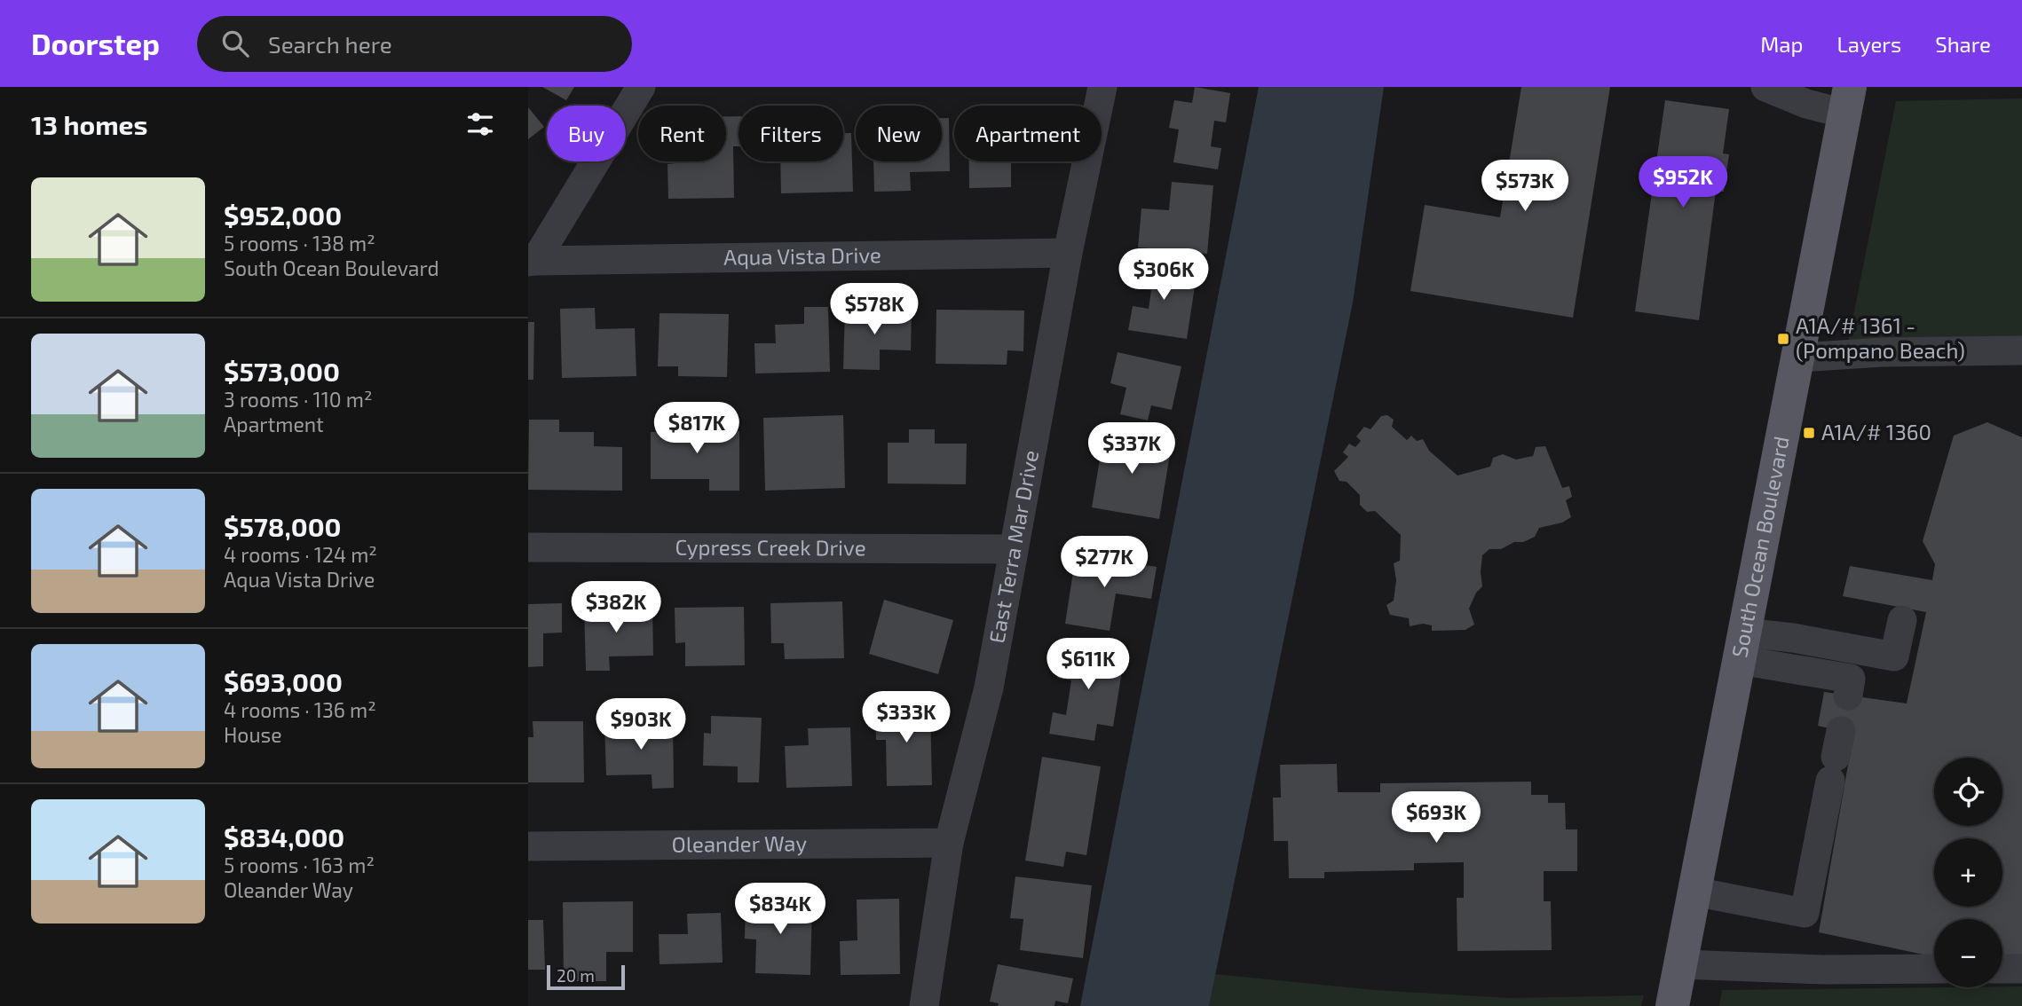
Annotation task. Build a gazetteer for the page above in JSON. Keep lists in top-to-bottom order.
{
  "streets": {
    "main road": ["South Ocean Boulevard"],
    "street": [
      "Aqua Vista Drive",
      "East Terra Mar Drive",
      "Cypress Creek Drive",
      "Oleander Way"
    ]
  },
  "crossings": [
    ["Aqua Vista Drive", "East Terra Mar Drive"],
    ["East Terra Mar Drive", "Cypress Creek Drive"],
    ["East Terra Mar Drive", "Oleander Way"]
  ],
  "places": {
    "transit": ["A1A/# 1361 - (Pompano Beach)", "A1A/# 1360"]
  },
  "scale_bar": "20 m",
  "page": {
    "header": "Doorstep",
    "search": "Search here",
    "nav": ["Map", "Layers", "Share"],
    "heading": "13 homes",
    "chip": [
      "Buy",
      "Rent",
      "Filters",
      "New",
      "Apartment"
    ],
    "price": [
      "$952K",
      "$573K",
      "$306K",
      "$578K",
      "$817K",
      "$337K",
      "$277K",
      "$382K",
      "$611K",
      "$333K",
      "$903K",
      "$693K",
      "$834K"
    ],
    "list": [
      {
        "name": "$952,000",
        "note": "5 rooms · 138 m² · South Ocean Boulevard"
      },
      {
        "name": "$573,000",
        "note": "3 rooms · 110 m² · Apartment"
      },
      {
        "name": "$578,000",
        "note": "4 rooms · 124 m² · Aqua Vista Drive"
      },
      {
        "name": "$693,000",
        "note": "4 rooms · 136 m² · House"
      },
      {
        "name": "$834,000",
        "note": "5 rooms · 163 m² · Oleander Way"
      }
    ],
    "map_buttons": ["+", "−"],
    "scale": "20 m"
  }
}
